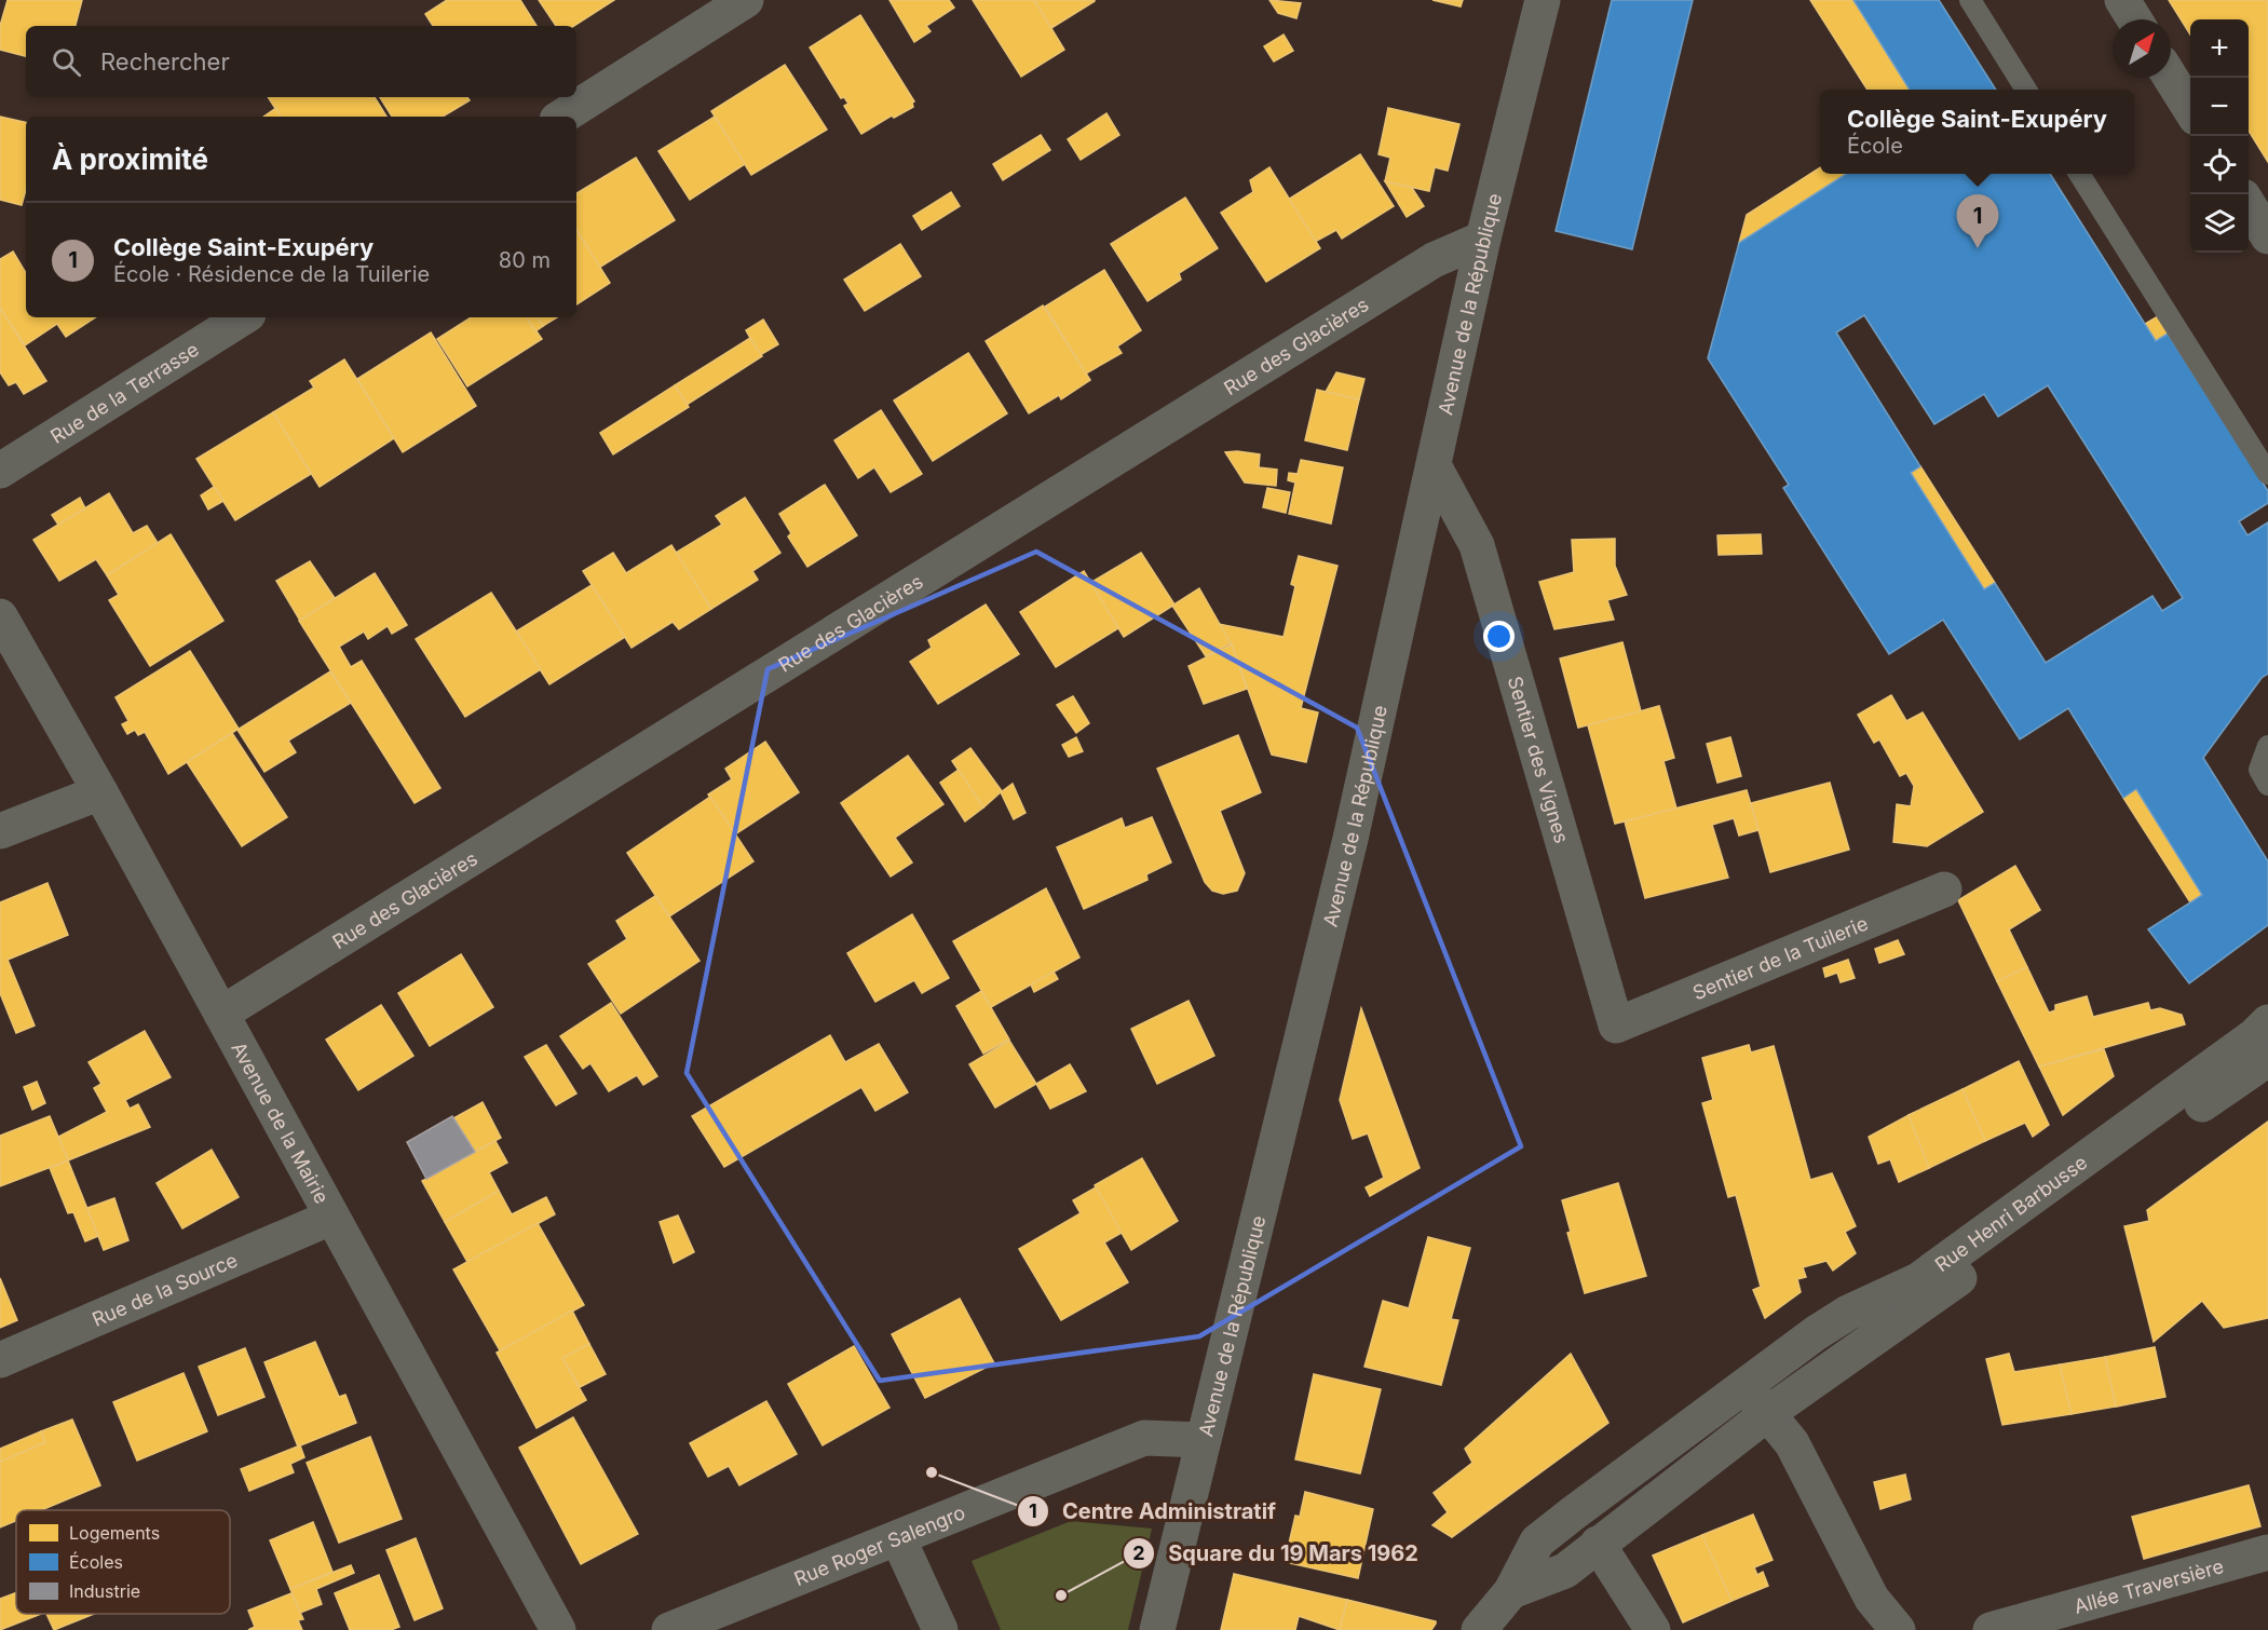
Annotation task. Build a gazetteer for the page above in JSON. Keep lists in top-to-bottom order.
{
  "streets": {
    "street": [
      "Avenue de la République",
      "Rue des Glacières",
      "Rue de la Terrasse",
      "Sentier des Vignes",
      "Sentier de la Tuilerie",
      "Avenue de la Mairie",
      "Rue Henri Barbusse",
      "Rue de la Source",
      "Rue Roger Salengro",
      "Allée Traversière"
    ]
  },
  "crossings": [
    ["Avenue de la République", "Rue des Glacières"],
    ["Avenue de la République", "Sentier des Vignes"],
    ["Avenue de la République", "Rue Roger Salengro"],
    ["Rue des Glacières", "Avenue de la Mairie"],
    ["Sentier des Vignes", "Sentier de la Tuilerie"],
    ["Avenue de la Mairie", "Rue de la Source"]
  ],
  "places": ["Centre Administratif", "Square du 19 Mars 1962"],
  "legend": ["Logements", "Écoles", "Industrie"],
  "north": "top right",
  "page": {
    "map_buttons": ["+", "−"],
    "search": "Rechercher",
    "popup": ["Collège Saint-Exupéry", "École"],
    "heading": "À proximité",
    "pins": "1",
    "list": [
      {
        "mark": "1",
        "name": "Collège Saint-Exupéry",
        "note": "École · Résidence de la Tuilerie",
        "value": "80 m"
      }
    ]
  }
}
